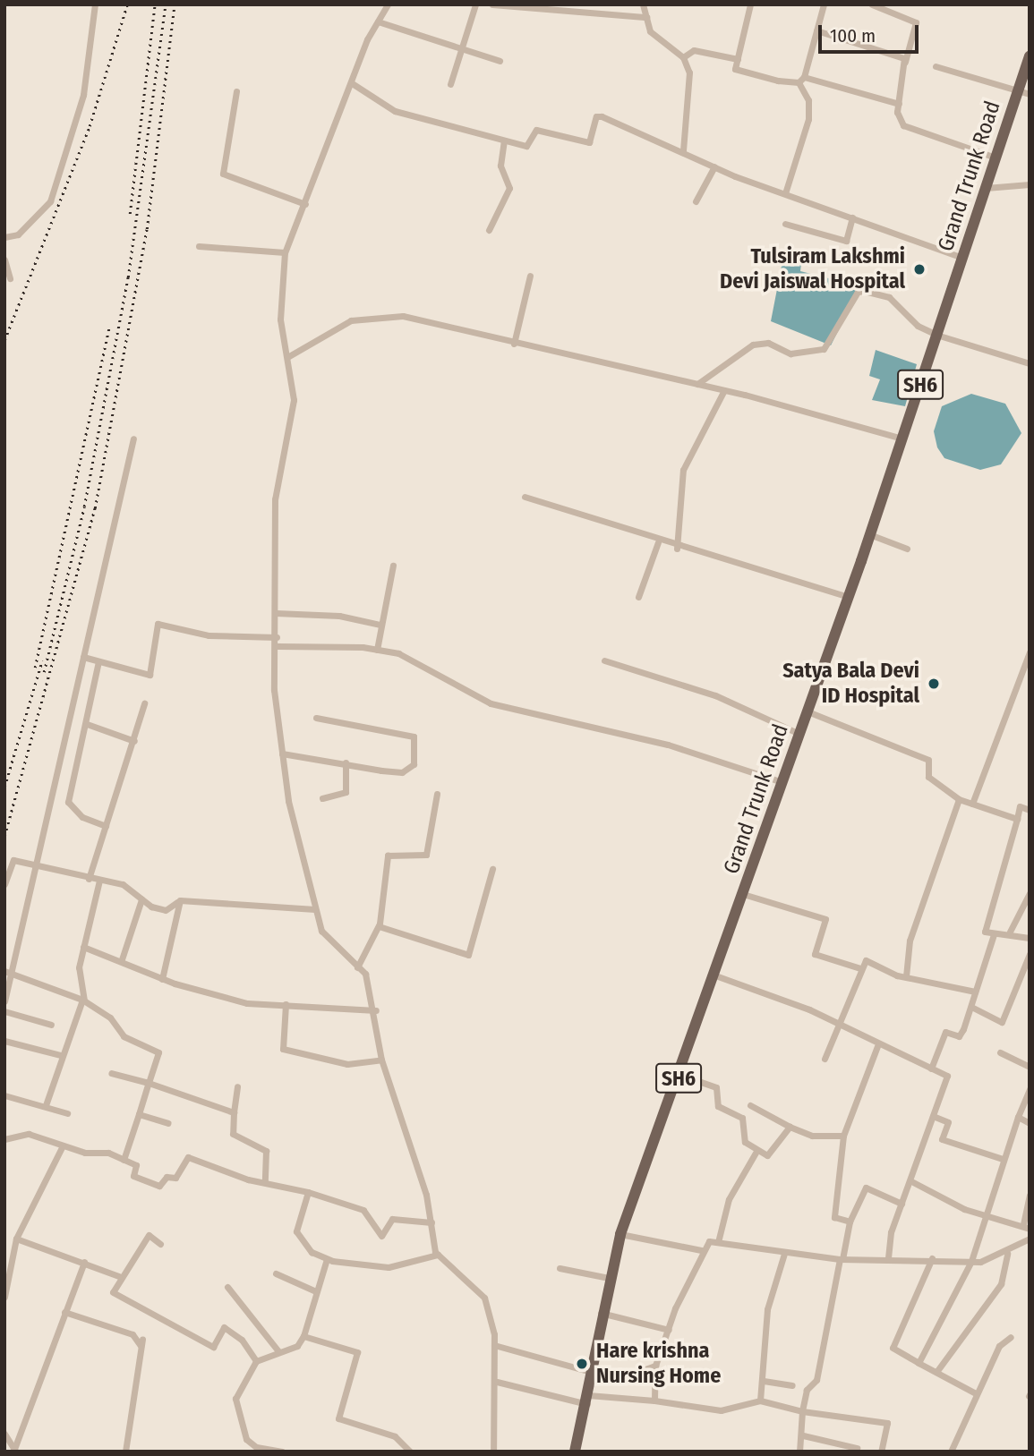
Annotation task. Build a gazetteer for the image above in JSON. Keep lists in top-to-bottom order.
{
  "streets": {
    "main road": ["Grand Trunk Road", "SH6"]
  },
  "places": ["Tulsiram Lakshmi Devi Jaiswal Hospital", "Satya Bala Devi ID Hospital", "Hare krishna Nursing Home"],
  "scale_bar": "100 m"
}
